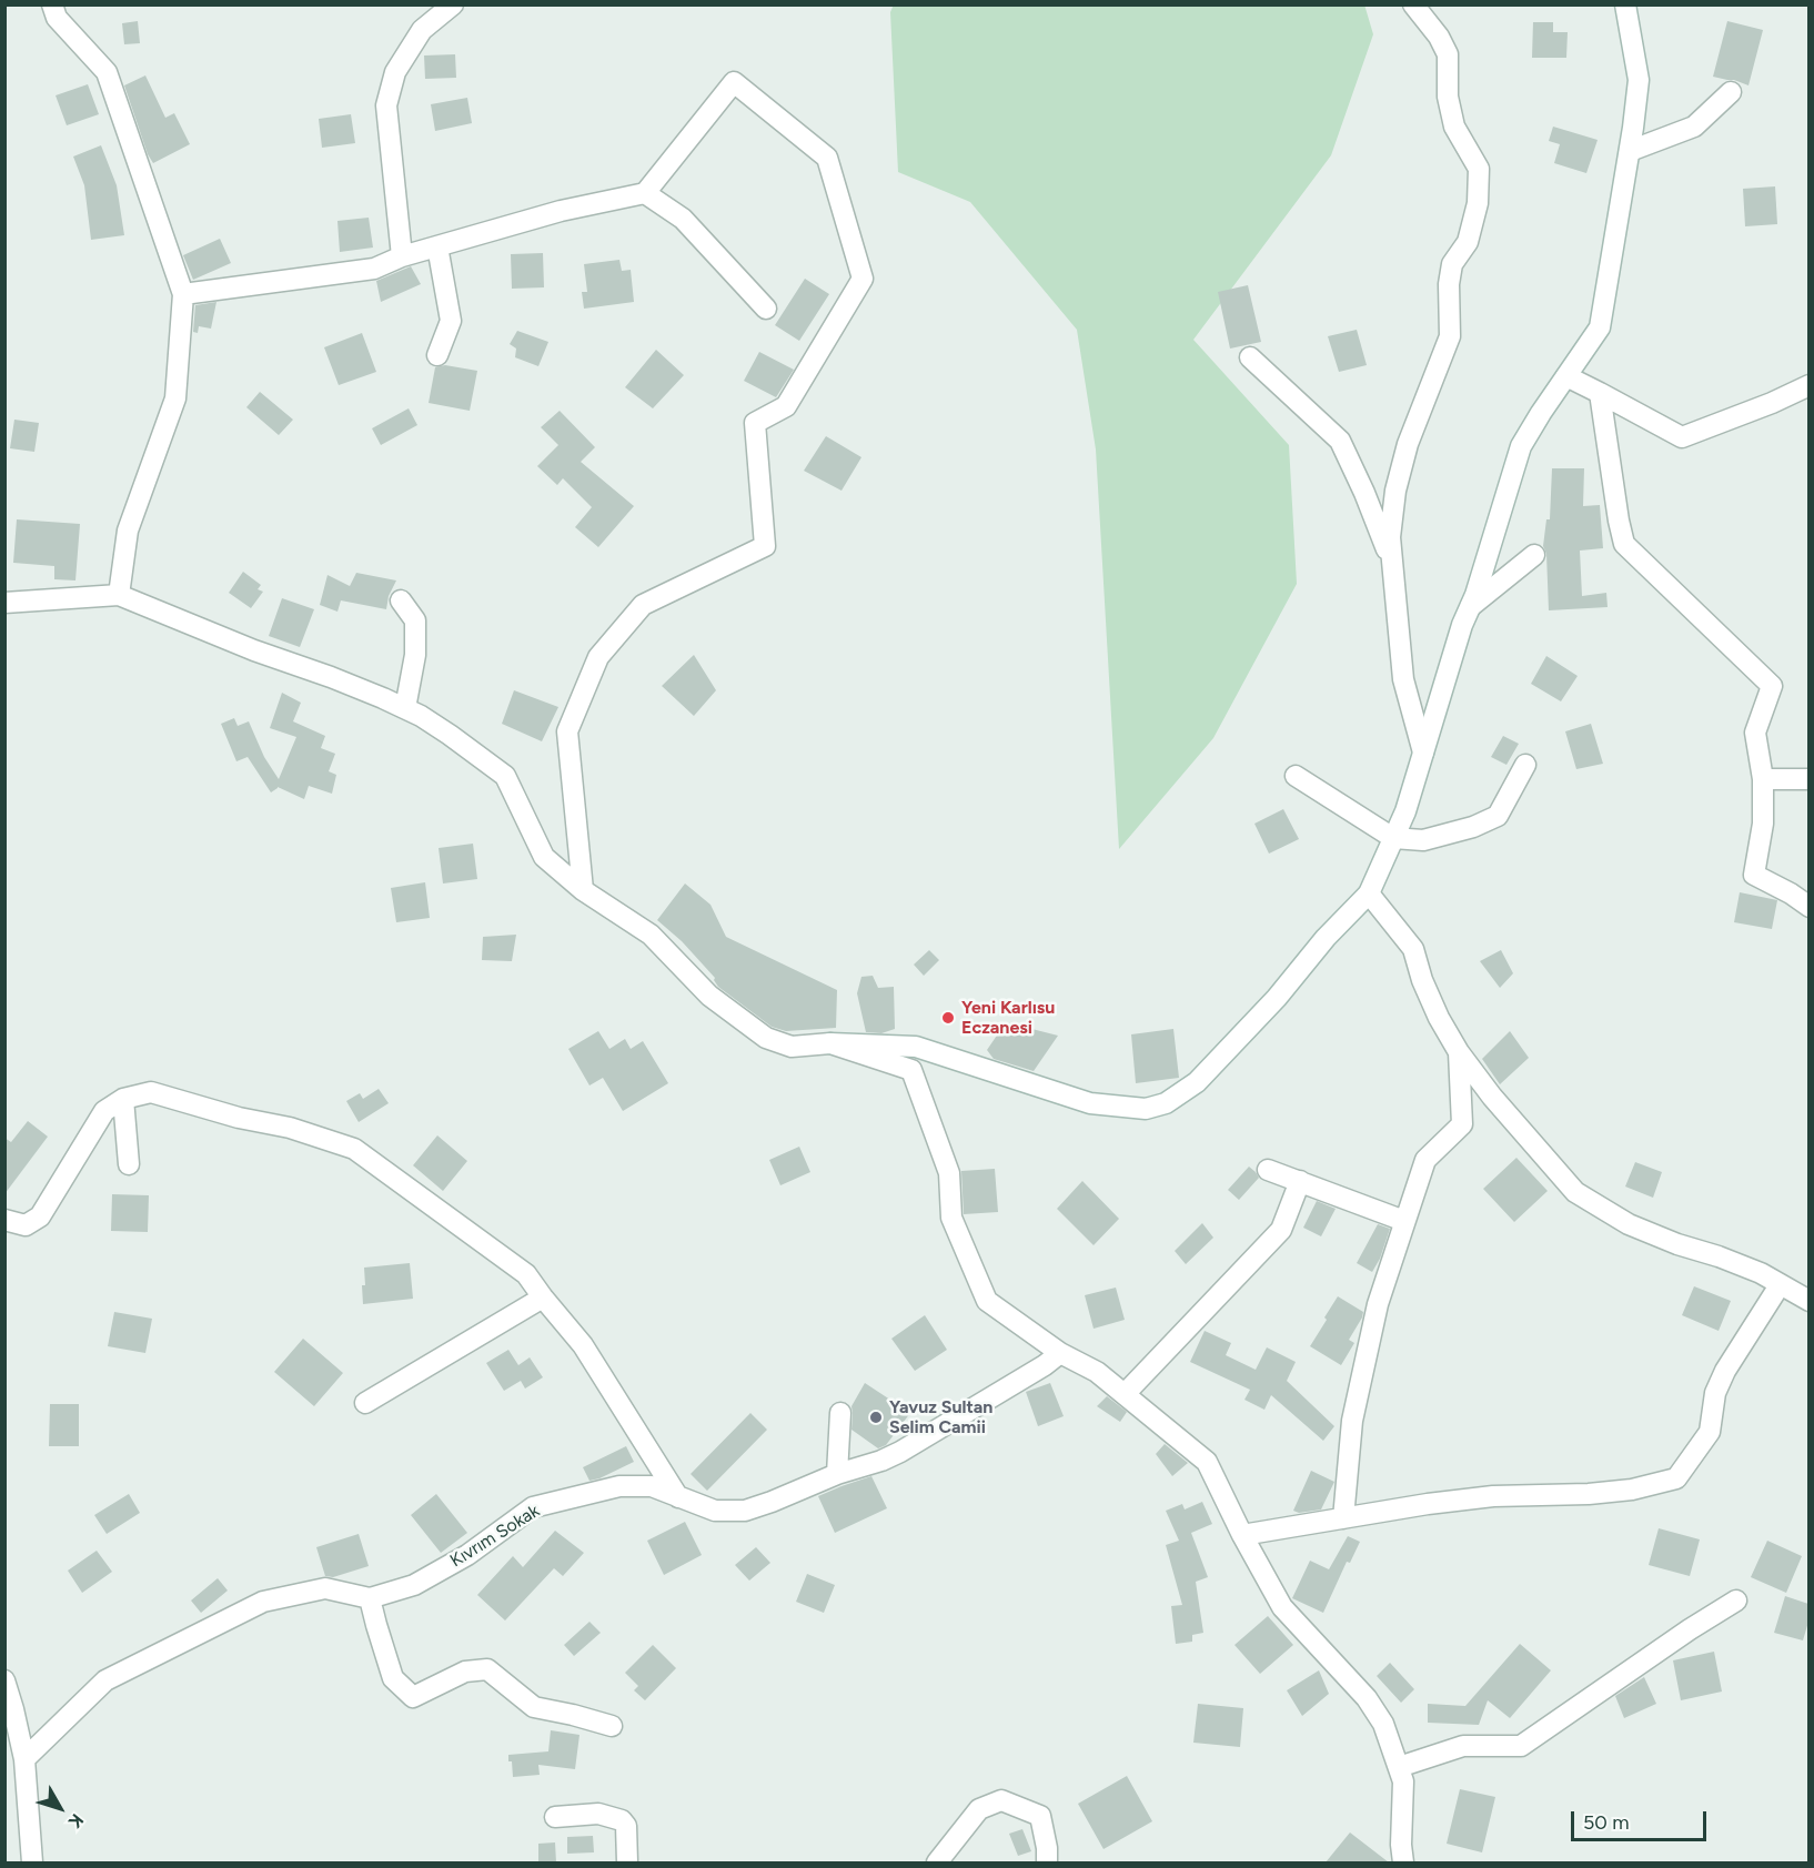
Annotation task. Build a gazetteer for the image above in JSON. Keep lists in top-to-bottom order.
{
  "streets": {
    "street": ["Kıvrım Sokak"]
  },
  "places": ["Yeni Karlısu Eczanesi", "Yavuz Sultan Selim Camii"],
  "scale_bar": "50 m",
  "north": "bottom right"
}
